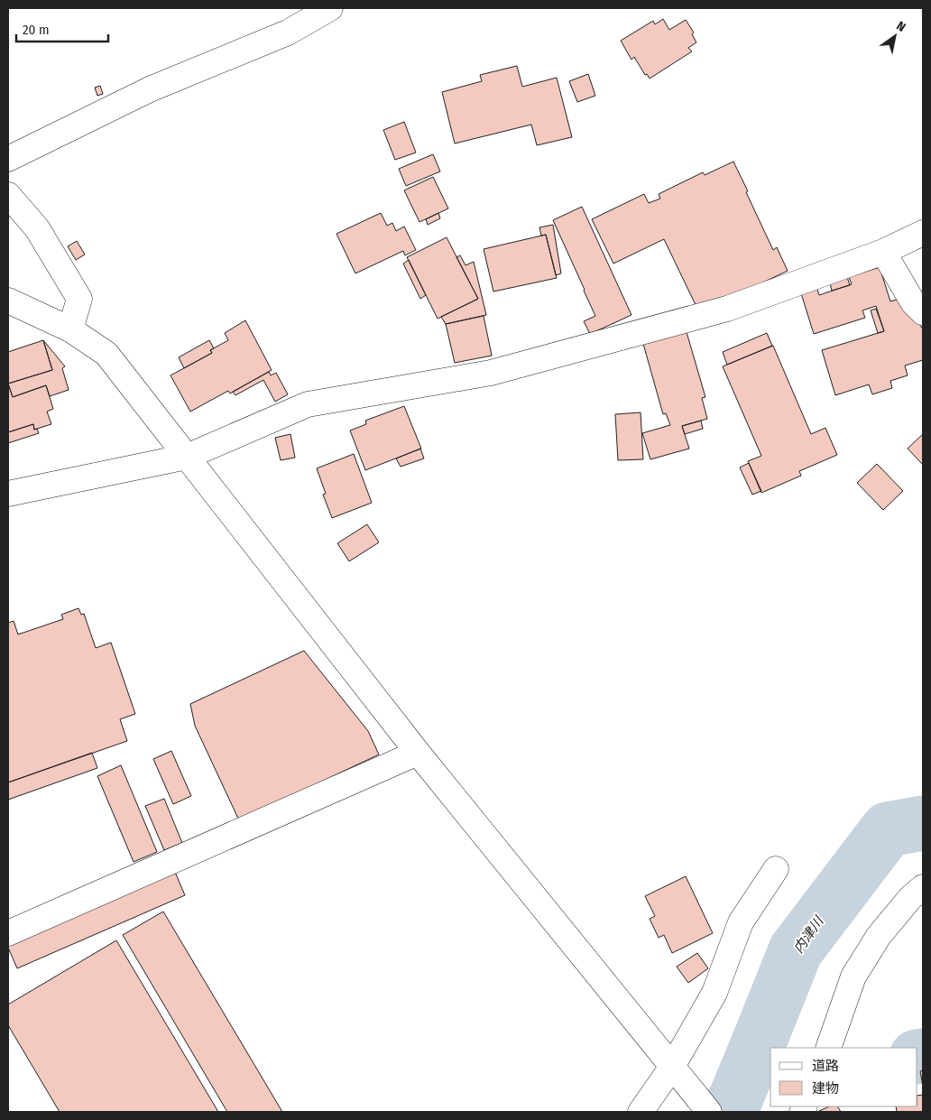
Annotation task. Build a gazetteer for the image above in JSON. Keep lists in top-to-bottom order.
{
  "water": ["内津川"],
  "legend": ["道路", "建物"],
  "scale_bar": "20 m",
  "north": "top right"
}
